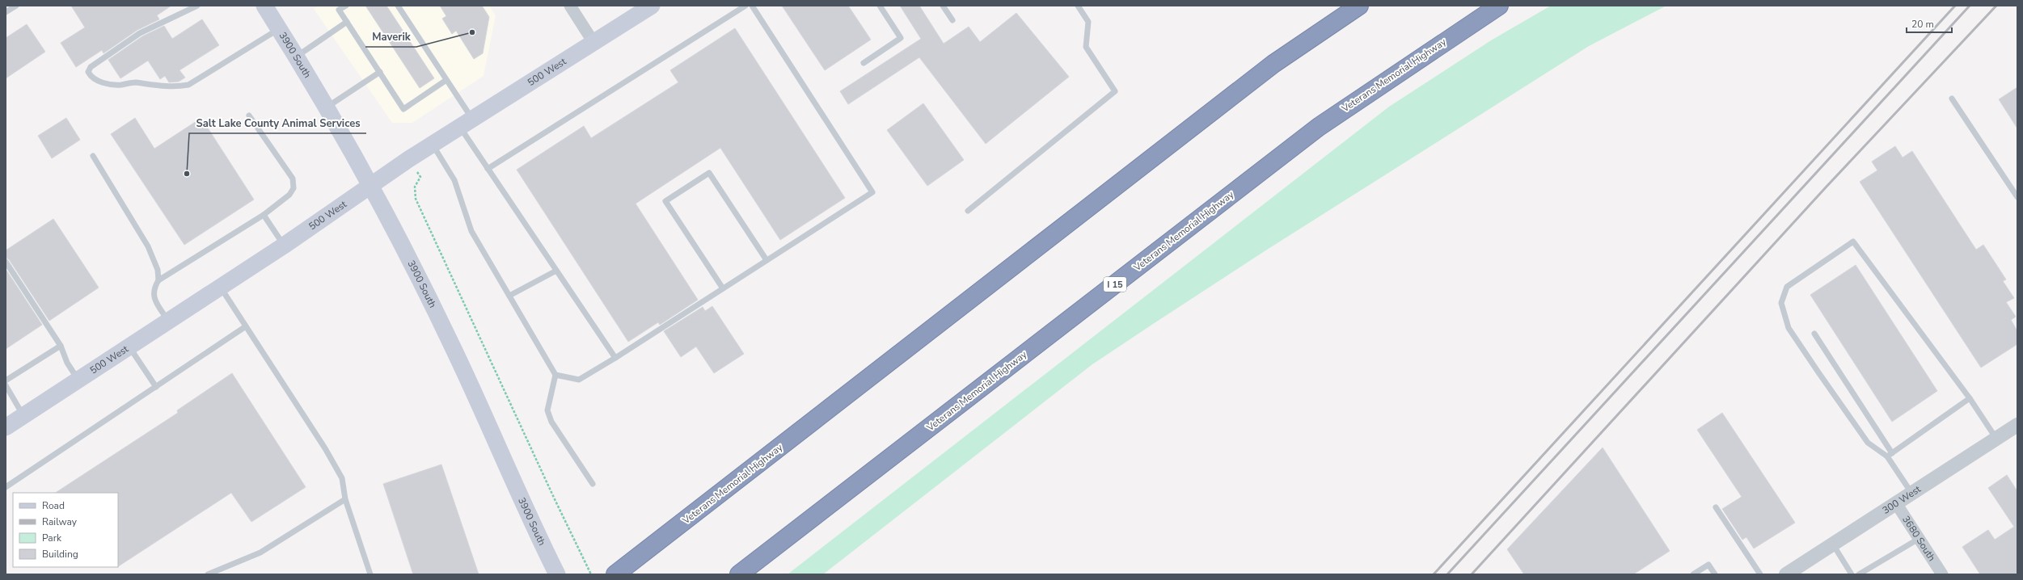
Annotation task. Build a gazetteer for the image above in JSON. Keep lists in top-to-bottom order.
{
  "streets": {
    "highway": ["Veterans Memorial Highway", "I 15"],
    "main road": ["3900 South", "500 West"],
    "street": ["300 West", "3680 South"]
  },
  "crossings": [
    ["3900 South", "500 West"],
    ["300 West", "3680 South"]
  ],
  "places": ["Maverik", "Salt Lake County Animal Services"],
  "legend": [
    "Road",
    "Railway",
    "Park",
    "Building"
  ],
  "scale_bar": "20 m"
}
